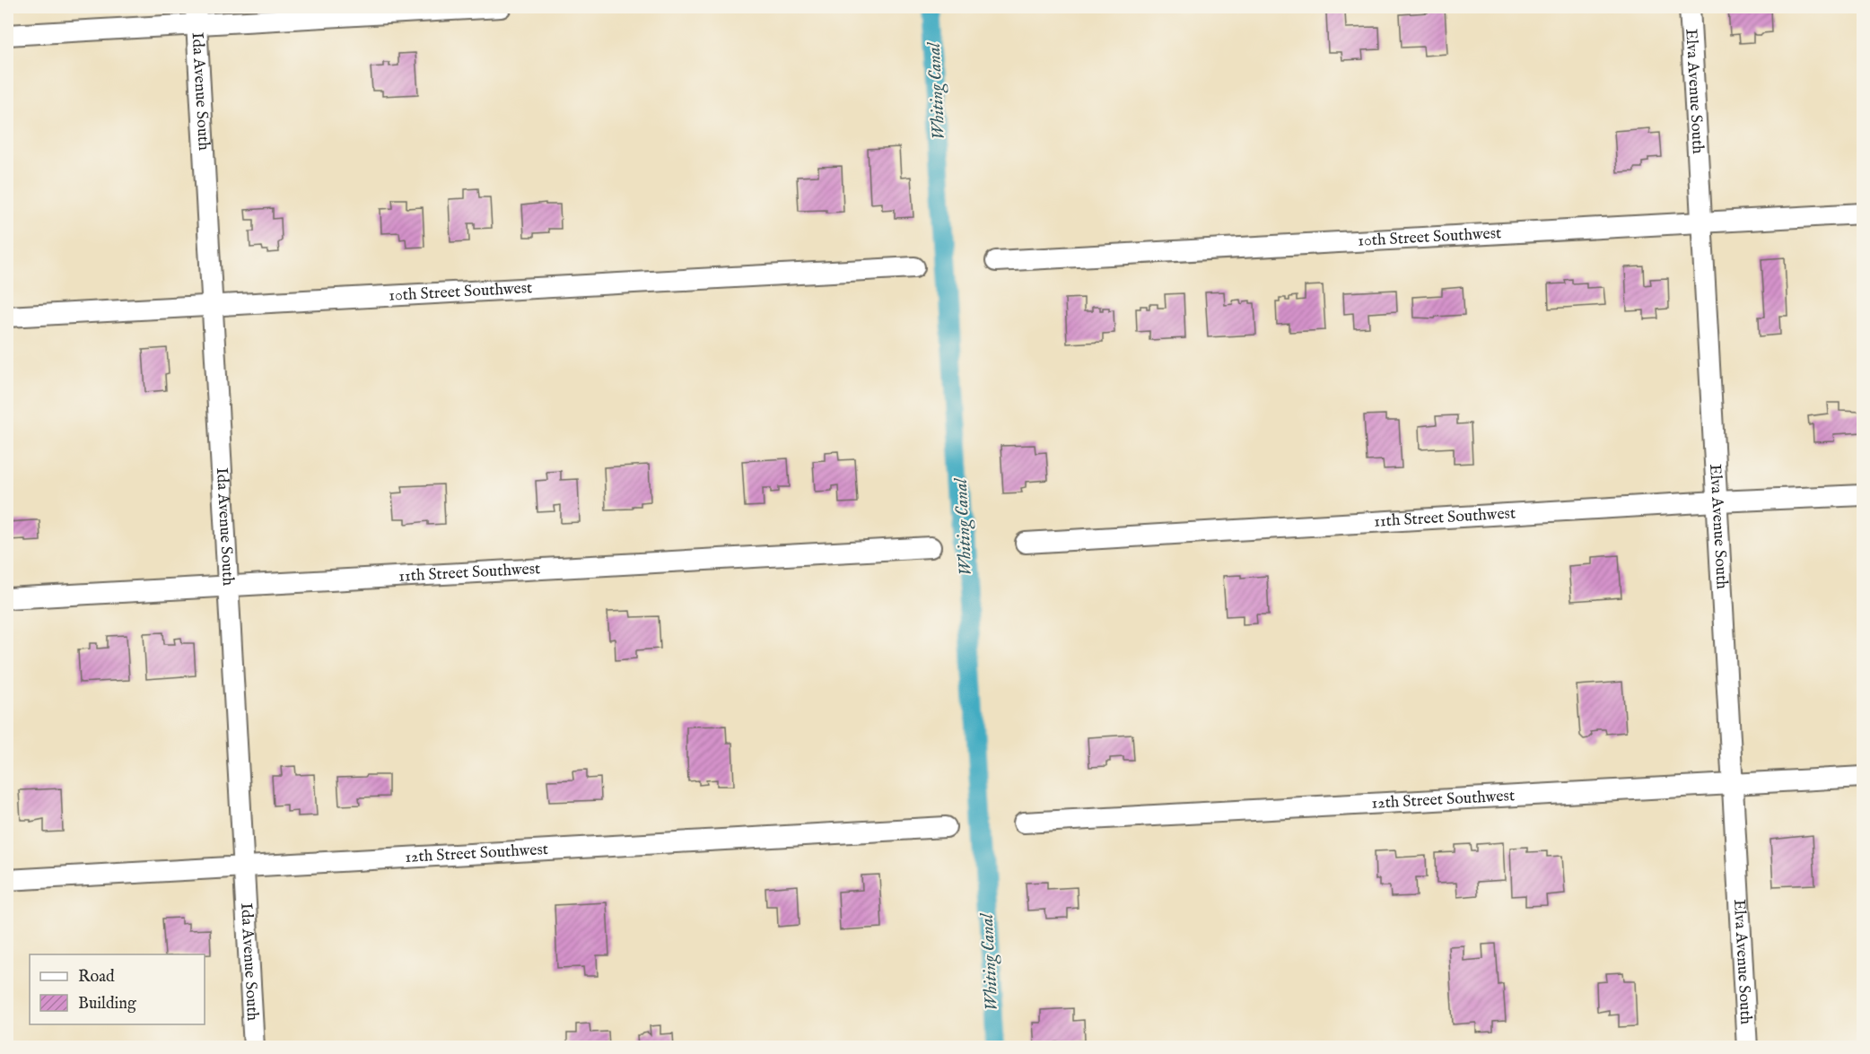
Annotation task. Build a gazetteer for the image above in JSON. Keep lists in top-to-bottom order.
{
  "streets": {
    "street": [
      "Ida Avenue South",
      "Elva Avenue South",
      "10th Street Southwest",
      "11th Street Southwest",
      "12th Street Southwest"
    ]
  },
  "crossings": [
    ["Ida Avenue South", "10th Street Southwest"],
    ["Ida Avenue South", "11th Street Southwest"],
    ["Ida Avenue South", "12th Street Southwest"],
    ["Elva Avenue South", "10th Street Southwest"],
    ["Elva Avenue South", "11th Street Southwest"],
    ["Elva Avenue South", "12th Street Southwest"]
  ],
  "water": ["Whiting Canal"],
  "legend": ["Road", "Building"]
}
